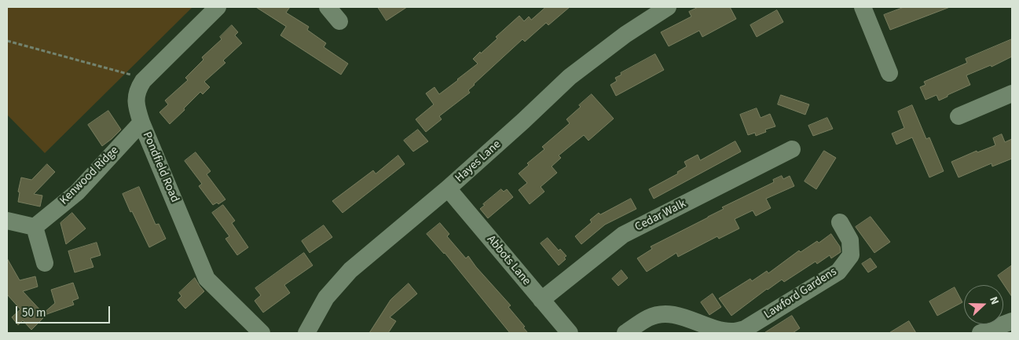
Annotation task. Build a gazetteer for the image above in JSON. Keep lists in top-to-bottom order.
{
  "streets": {
    "street": [
      "Hayes Lane",
      "Pondfield Road",
      "Kenwood Ridge",
      "Cedar Walk",
      "Abbots Lane",
      "Lawford Gardens"
    ]
  },
  "crossings": [
    ["Hayes Lane", "Abbots Lane"],
    ["Pondfield Road", "Kenwood Ridge"],
    ["Cedar Walk", "Abbots Lane"]
  ],
  "scale_bar": "50 m",
  "north": "right"
}
